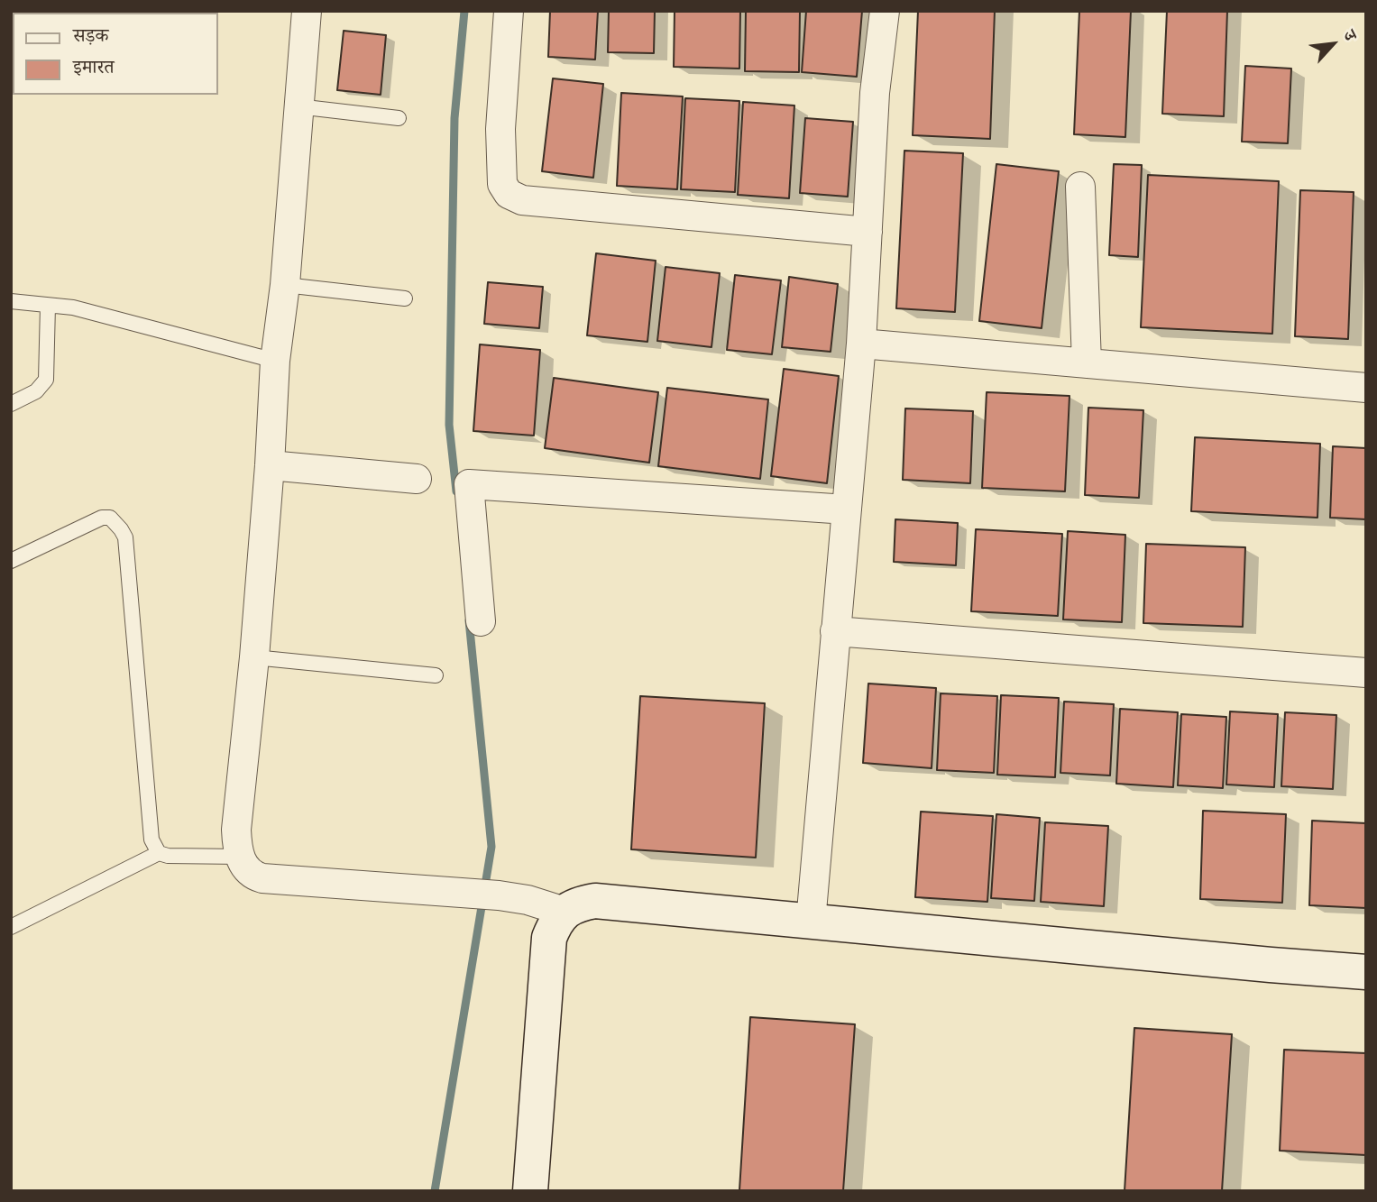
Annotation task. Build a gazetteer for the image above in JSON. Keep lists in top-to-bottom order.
{
  "legend": ["सड़क", "इमारत"],
  "north": "top right"
}
